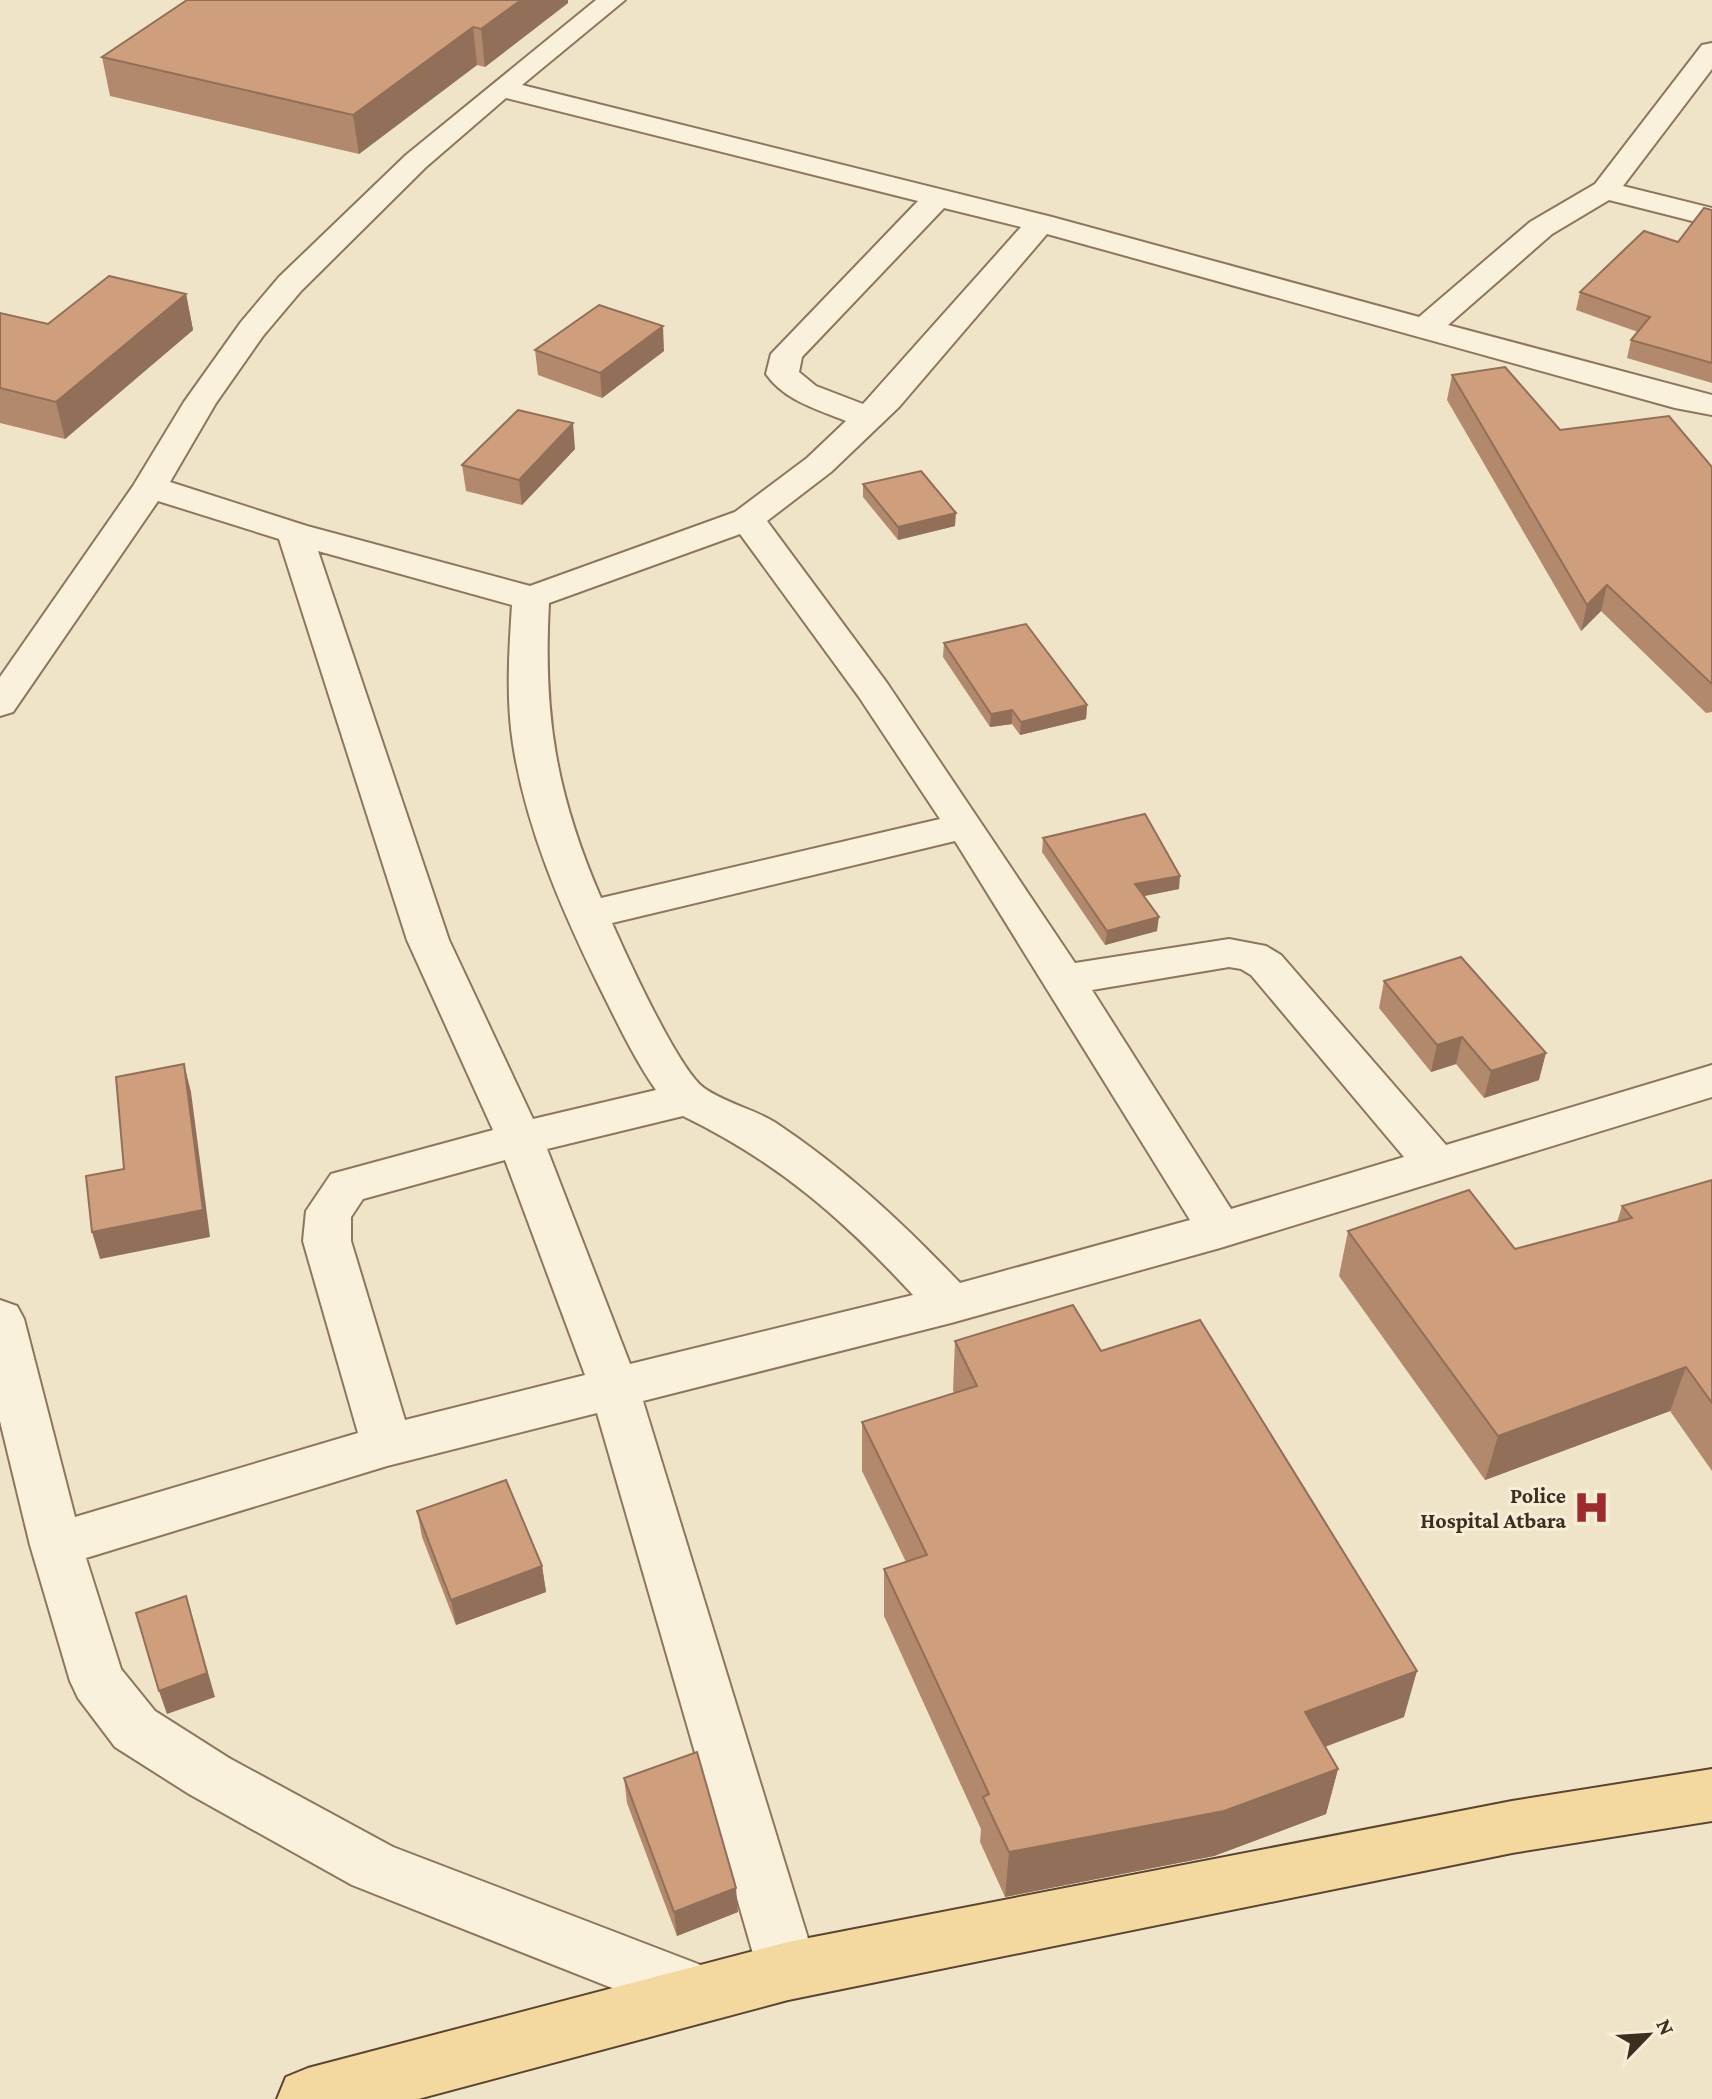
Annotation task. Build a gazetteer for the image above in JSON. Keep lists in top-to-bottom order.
{
  "places": {
    "hospital": ["Police Hospital Atbara"]
  },
  "north": "top right"
}
